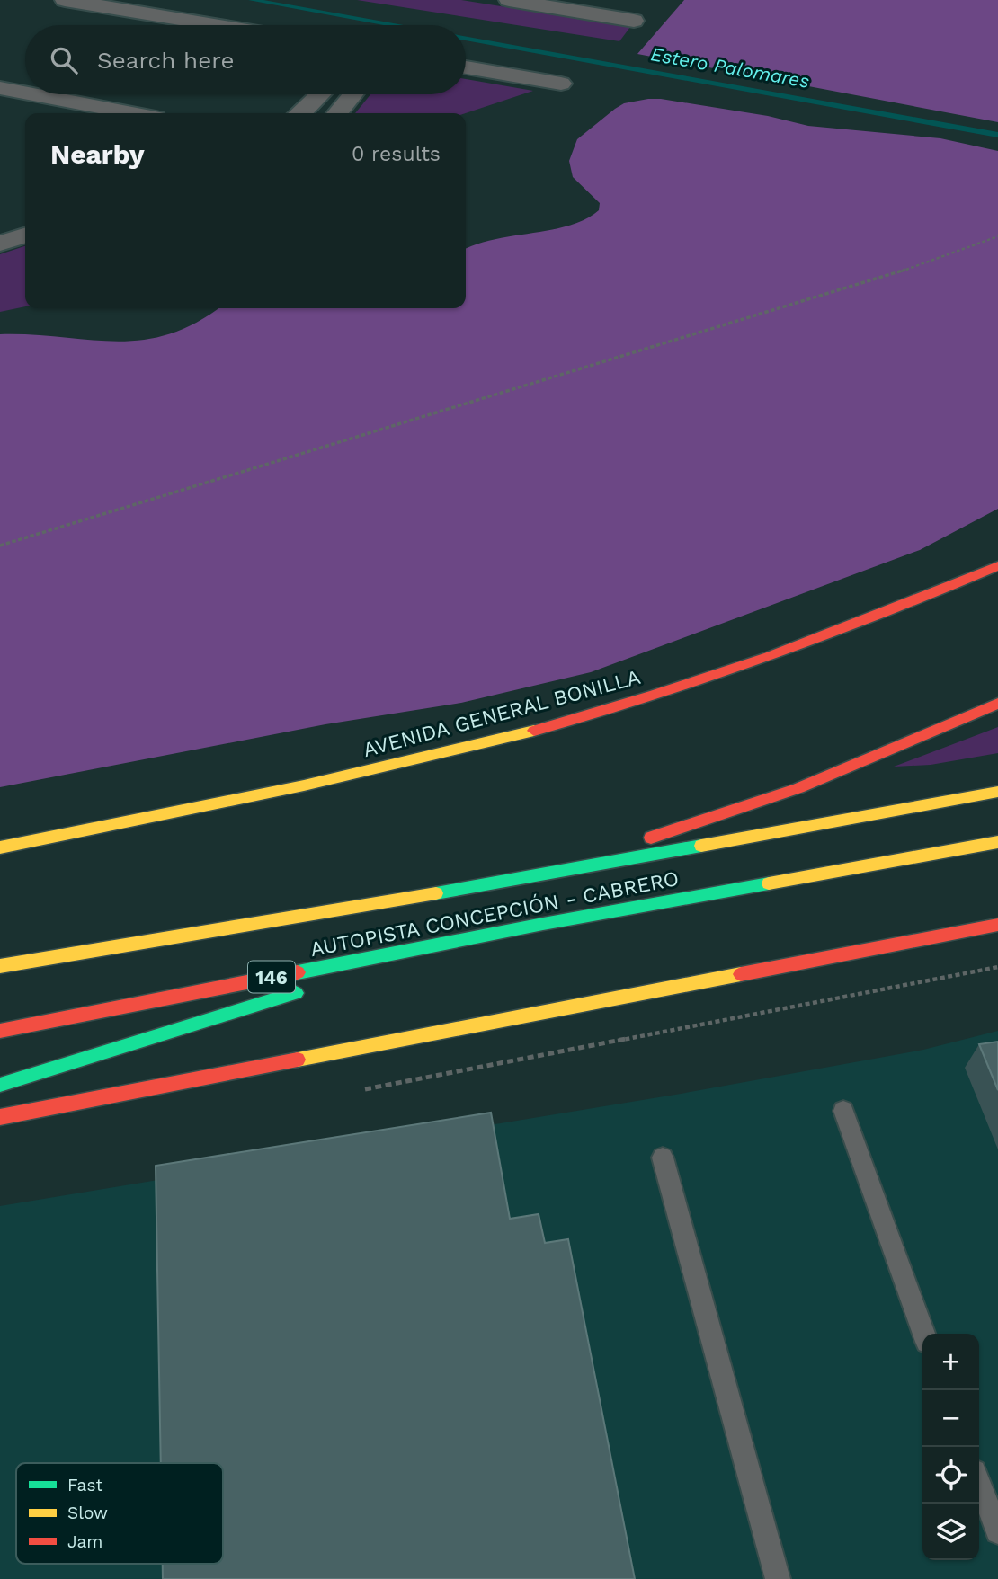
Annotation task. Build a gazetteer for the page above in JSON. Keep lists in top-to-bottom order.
{
  "streets": {
    "main road": ["AVENIDA GENERAL BONILLA", "AUTOPISTA CONCEPCIÓN - CABRERO", "146"]
  },
  "water": ["Estero Palomares"],
  "legend": ["Fast", "Slow", "Jam"],
  "page": {
    "search": "Search here",
    "heading": ["Nearby", "0 results"],
    "map_buttons": ["+", "−"]
  }
}
